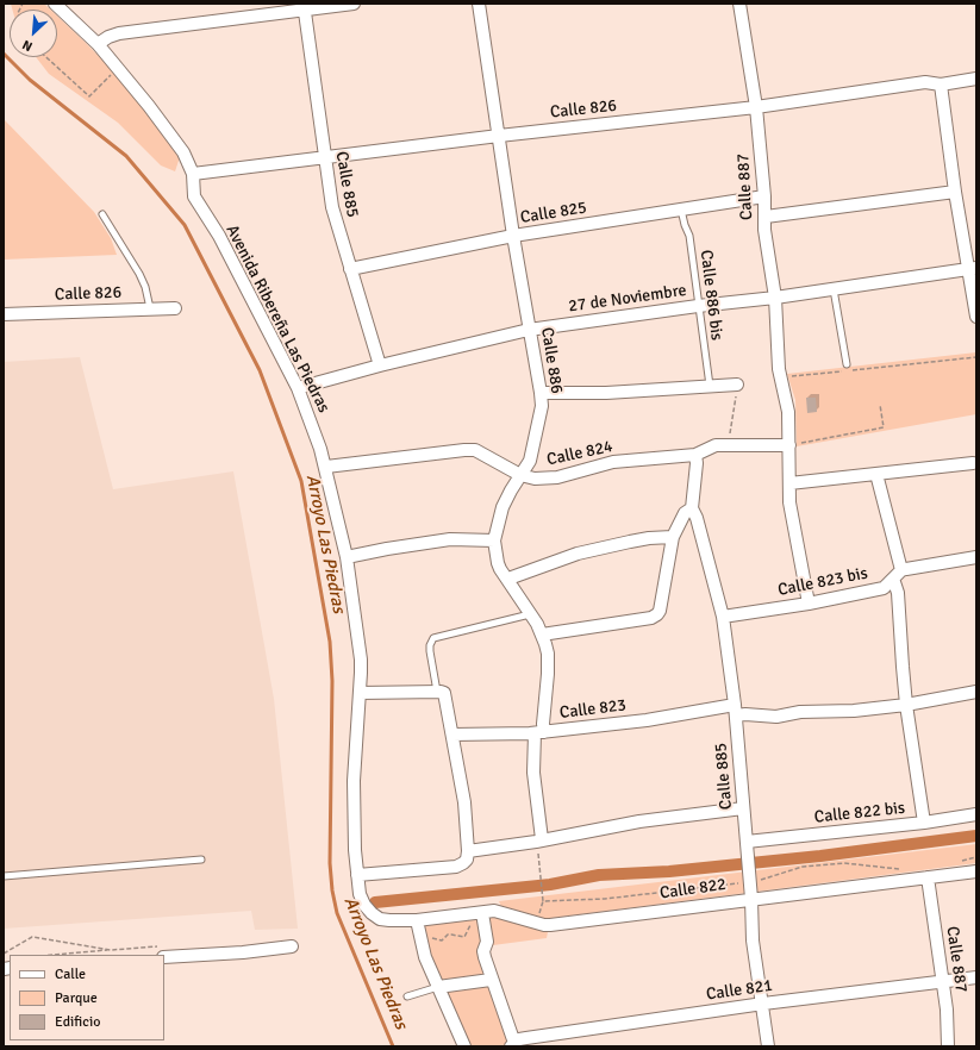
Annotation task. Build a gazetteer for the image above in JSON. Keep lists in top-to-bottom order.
{
  "streets": {
    "street": [
      "Calle 826",
      "Calle 885",
      "Calle 887",
      "Calle 825",
      "27 de Noviembre",
      "Avenida Ribereña Las Piedras",
      "Calle 886",
      "Calle 824",
      "Calle 823 bis",
      "Calle 823",
      "Calle 822 bis",
      "Calle 822",
      "Calle 821"
    ],
    "lane": ["Calle 886 bis"]
  },
  "crossings": [
    ["Calle 826", "Calle 885"],
    ["Calle 826", "Calle 887"],
    ["Calle 826", "Avenida Ribereña Las Piedras"],
    ["Calle 826", "Calle 886"],
    ["Calle 885", "Calle 825"],
    ["Calle 885", "27 de Noviembre"],
    ["Calle 885", "Calle 823 bis"],
    ["Calle 885", "Calle 823"],
    ["Calle 885", "Calle 822 bis"],
    ["Calle 885", "Calle 822"],
    ["Calle 885", "Calle 821"],
    ["Calle 887", "Calle 825"],
    ["Calle 887", "27 de Noviembre"],
    ["Calle 887", "Calle 824"],
    ["Calle 887", "Calle 823 bis"],
    ["Calle 887", "Calle 822"],
    ["Calle 887", "Calle 821"],
    ["Calle 825", "Calle 886 bis"],
    ["Calle 825", "Calle 886"],
    ["Calle 886 bis", "27 de Noviembre"],
    ["27 de Noviembre", "Avenida Ribereña Las Piedras"],
    ["27 de Noviembre", "Calle 886"],
    ["Avenida Ribereña Las Piedras", "Calle 824"],
    ["Avenida Ribereña Las Piedras", "Calle 822"],
    ["Calle 886", "Calle 824"],
    ["Calle 886", "Calle 823"]
  ],
  "water": ["Arroyo Las Piedras"],
  "legend": ["Calle", "Parque", "Edificio"],
  "north": "bottom left"
}
